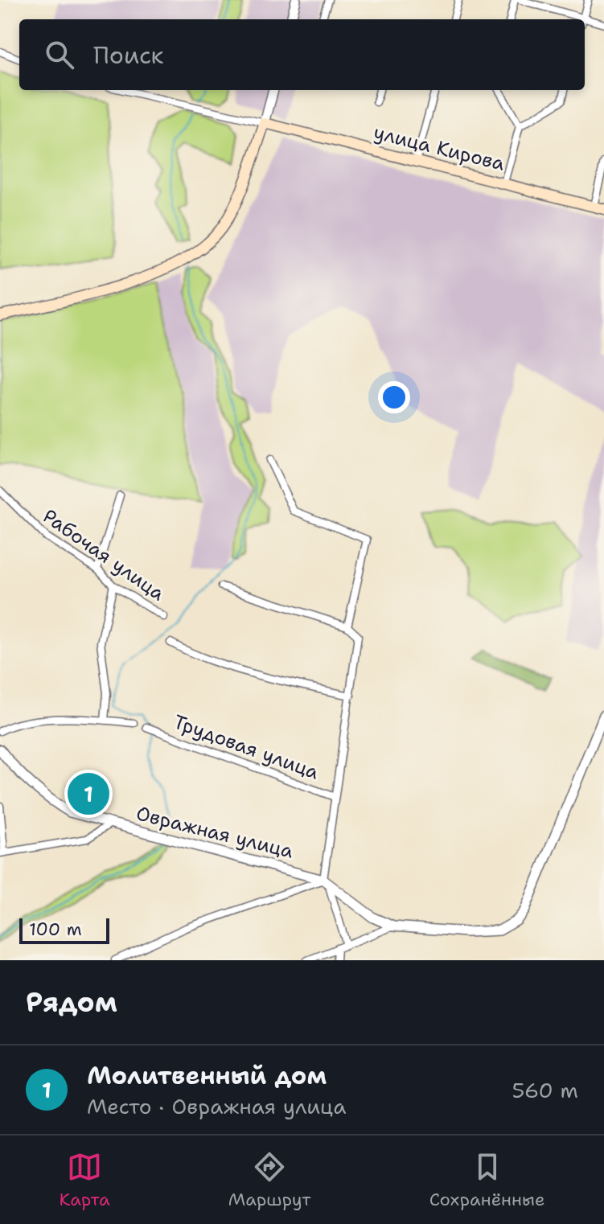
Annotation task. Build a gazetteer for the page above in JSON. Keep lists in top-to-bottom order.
{
  "streets": {
    "main road": ["улица Кирова"],
    "street": ["Рабочая улица", "Трудовая улица", "Овражная улица"]
  },
  "scale_bar": "100 m",
  "page": {
    "search": "Поиск",
    "pins": "1",
    "scale": "100 m",
    "heading": "Рядом",
    "list": [
      {
        "mark": "1",
        "name": "Молитвенный дом",
        "note": "Место · Овражная улица",
        "value": "560 m"
      }
    ],
    "nav": ["Карта", "Маршрут", "Сохранённые"]
  }
}
